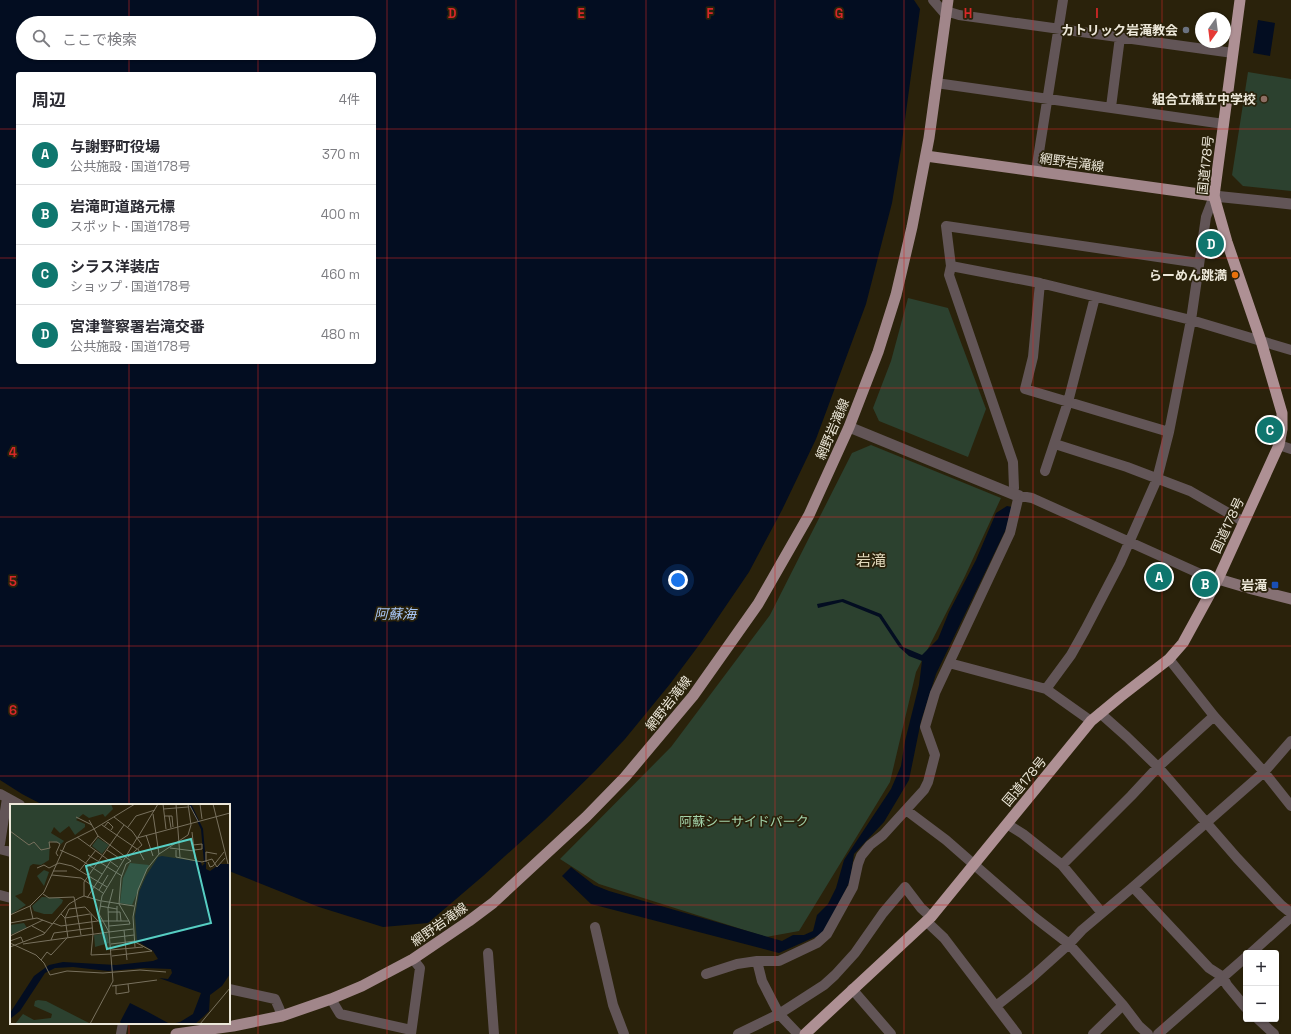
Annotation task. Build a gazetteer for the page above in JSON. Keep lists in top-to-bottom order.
{
  "streets": {
    "highway": ["国道178号"],
    "main road": ["網野岩滝線"]
  },
  "crossings": [
    ["網野岩滝線", "国道178号"]
  ],
  "districts": ["岩滝"],
  "water": ["阿蘇海"],
  "parks": ["阿蘇シーサイドパーク"],
  "places": {
    "other": ["カトリック岩滝教会", "組合立橋立中学校", "らーめん跳満"],
    "transit": ["岩滝"]
  },
  "north": "bottom",
  "page": {
    "search": "ここで検索",
    "heading": ["周辺", "4件"],
    "list": [
      {
        "mark": "A",
        "name": "与謝野町役場",
        "note": "公共施設 · 国道178号",
        "value": "370 m"
      },
      {
        "mark": "B",
        "name": "岩滝町道路元標",
        "note": "スポット · 国道178号",
        "value": "400 m"
      },
      {
        "mark": "C",
        "name": "シラス洋装店",
        "note": "ショップ · 国道178号",
        "value": "460 m"
      },
      {
        "mark": "D",
        "name": "宮津警察署岩滝交番",
        "note": "公共施設 · 国道178号",
        "value": "480 m"
      }
    ],
    "pins": [
      "D",
      "C",
      "A",
      "B"
    ],
    "map_buttons": ["+", "−"]
  },
  "grid": {
    "columns": [
      "D",
      "E",
      "F",
      "G",
      "H",
      "I"
    ],
    "rows": ["4", "5", "6"]
  }
}
